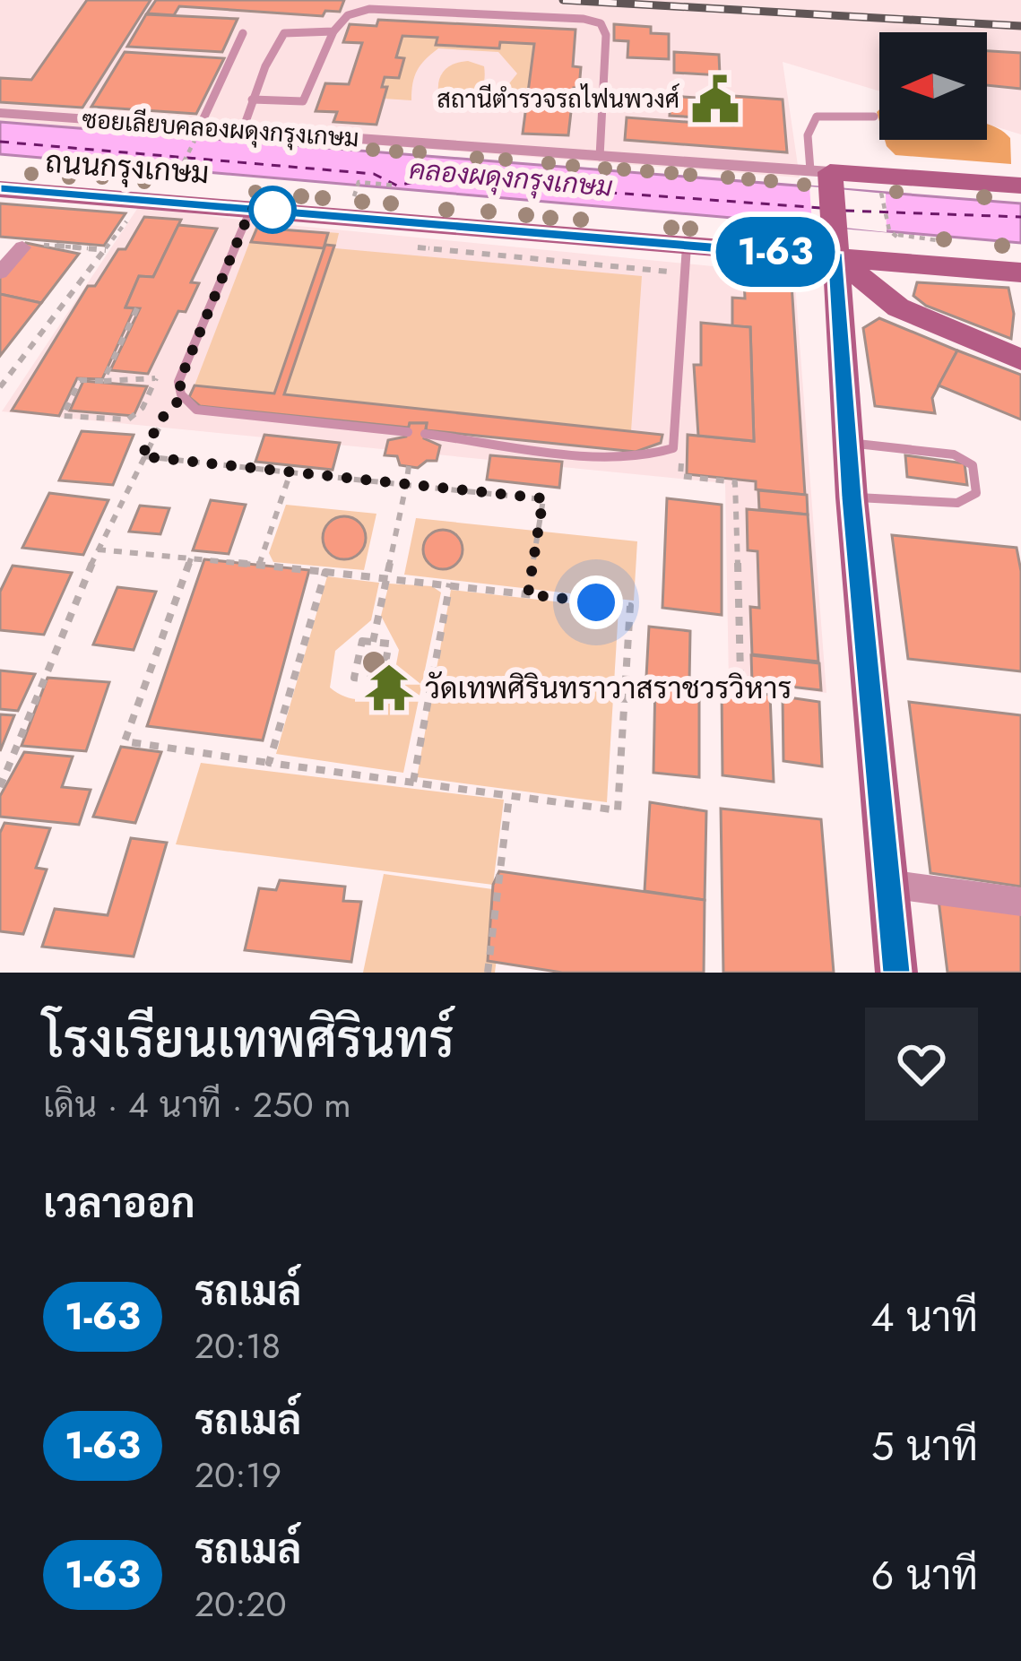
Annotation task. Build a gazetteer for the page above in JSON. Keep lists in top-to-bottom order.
{
  "streets": {
    "street": ["ซอยเลียบคลองผดุงกรุงเกษม", "ถนนกรุงเกษม"]
  },
  "water": ["คลองผดุงกรุงเกษม"],
  "places": {
    "public building": ["สถานีตำรวจรถไฟนพวงศ์"],
    "temple": ["วัดเทพศิรินทราวาสราชวรวิหาร"]
  },
  "lines": ["bus line 1-63"],
  "north": "left",
  "page": {
    "on_map": "1-63",
    "heading": [
      ["โรงเรียนเทพศิรินทร์", "เดิน · 4 นาที · 250 m"],
      "เวลาออก"
    ],
    "list": [
      {
        "mark": "1-63",
        "name": "รถเมล์",
        "note": "20:18",
        "value": "4 นาที"
      },
      {
        "mark": "1-63",
        "name": "รถเมล์",
        "note": "20:19",
        "value": "5 นาที"
      },
      {
        "mark": "1-63",
        "name": "รถเมล์",
        "note": "20:20",
        "value": "6 นาที"
      }
    ]
  }
}
